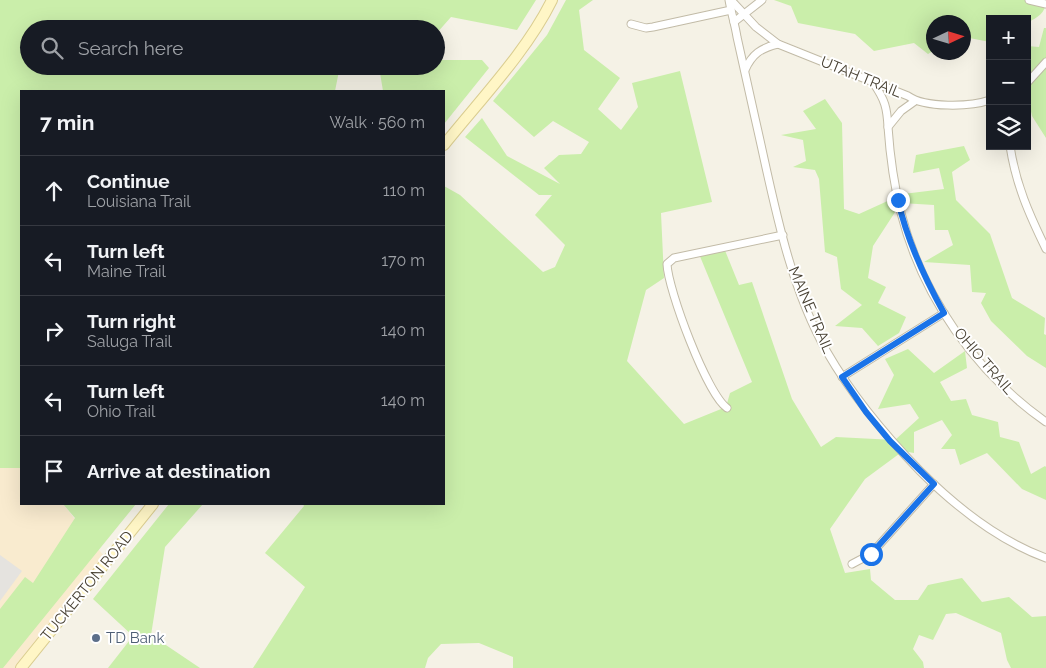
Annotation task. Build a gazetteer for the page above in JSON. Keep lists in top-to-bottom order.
{
  "streets": {
    "main road": ["TUCKERTON ROAD"],
    "street": ["UTAH TRAIL", "MAINE TRAIL", "OHIO TRAIL"]
  },
  "crossings": [
    ["UTAH TRAIL", "MAINE TRAIL"],
    ["UTAH TRAIL", "OHIO TRAIL"]
  ],
  "places": ["TD Bank"],
  "north": "right",
  "page": {
    "map_buttons": ["+", "−"],
    "search": "Search here",
    "heading": ["7 min", "Walk · 560 m"],
    "list": [
      ["Continue", "Louisiana Trail", "110 m"],
      ["Turn left", "Maine Trail", "170 m"],
      ["Turn right", "Saluga Trail", "140 m"],
      ["Turn left", "Ohio Trail", "140 m"],
      "Arrive at destination"
    ]
  }
}
